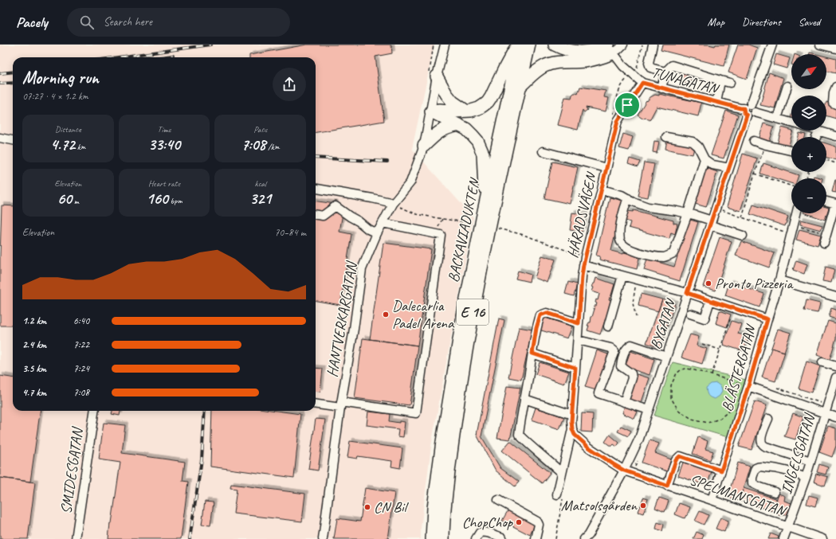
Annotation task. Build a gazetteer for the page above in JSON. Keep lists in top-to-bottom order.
{
  "streets": {
    "highway": ["BACKAVIADUKTEN", "E 16"],
    "street": [
      "TUNAGATAN",
      "HÄRADSVÄGEN",
      "HANTVERKARGATAN",
      "BYGATAN",
      "BLÄSTERGATAN",
      "INGELSGATAN",
      "SMIDESGATAN",
      "SPELMANSGATAN"
    ]
  },
  "crossings": [
    ["TUNAGATAN", "HÄRADSVÄGEN"],
    ["TUNAGATAN", "BYGATAN"],
    ["BYGATAN", "SPELMANSGATAN"],
    ["BLÄSTERGATAN", "SPELMANSGATAN"],
    ["INGELSGATAN", "SPELMANSGATAN"]
  ],
  "places": [
    "Pronto Pizzeria",
    "Dalecarlia Padel Arena",
    "Matsolsgården",
    "CN Bil",
    "ChopChop"
  ],
  "north": "top right",
  "page": {
    "header": "Pacely",
    "search": "Search here",
    "nav": ["Map", "Directions", "Saved"],
    "map_buttons": ["+", "−"],
    "heading": ["Morning run", "07:27 · 4 × 1.2 km"],
    "stats": [
      ["Distance", "4.72 km"],
      ["Time", "33:40"],
      ["Pace", "7:08 /km"],
      ["Elevation", "60 m"],
      ["Heart rate", "160 bpm"],
      ["kcal", "321"]
    ],
    "chart": ["Elevation", "70–84 m"],
    "list": [
      {
        "name": "1.2 km",
        "note": "6:40"
      },
      {
        "name": "2.4 km",
        "note": "7:22"
      },
      {
        "name": "3.5 km",
        "note": "7:24"
      },
      {
        "name": "4.7 km",
        "note": "7:08"
      }
    ]
  }
}
